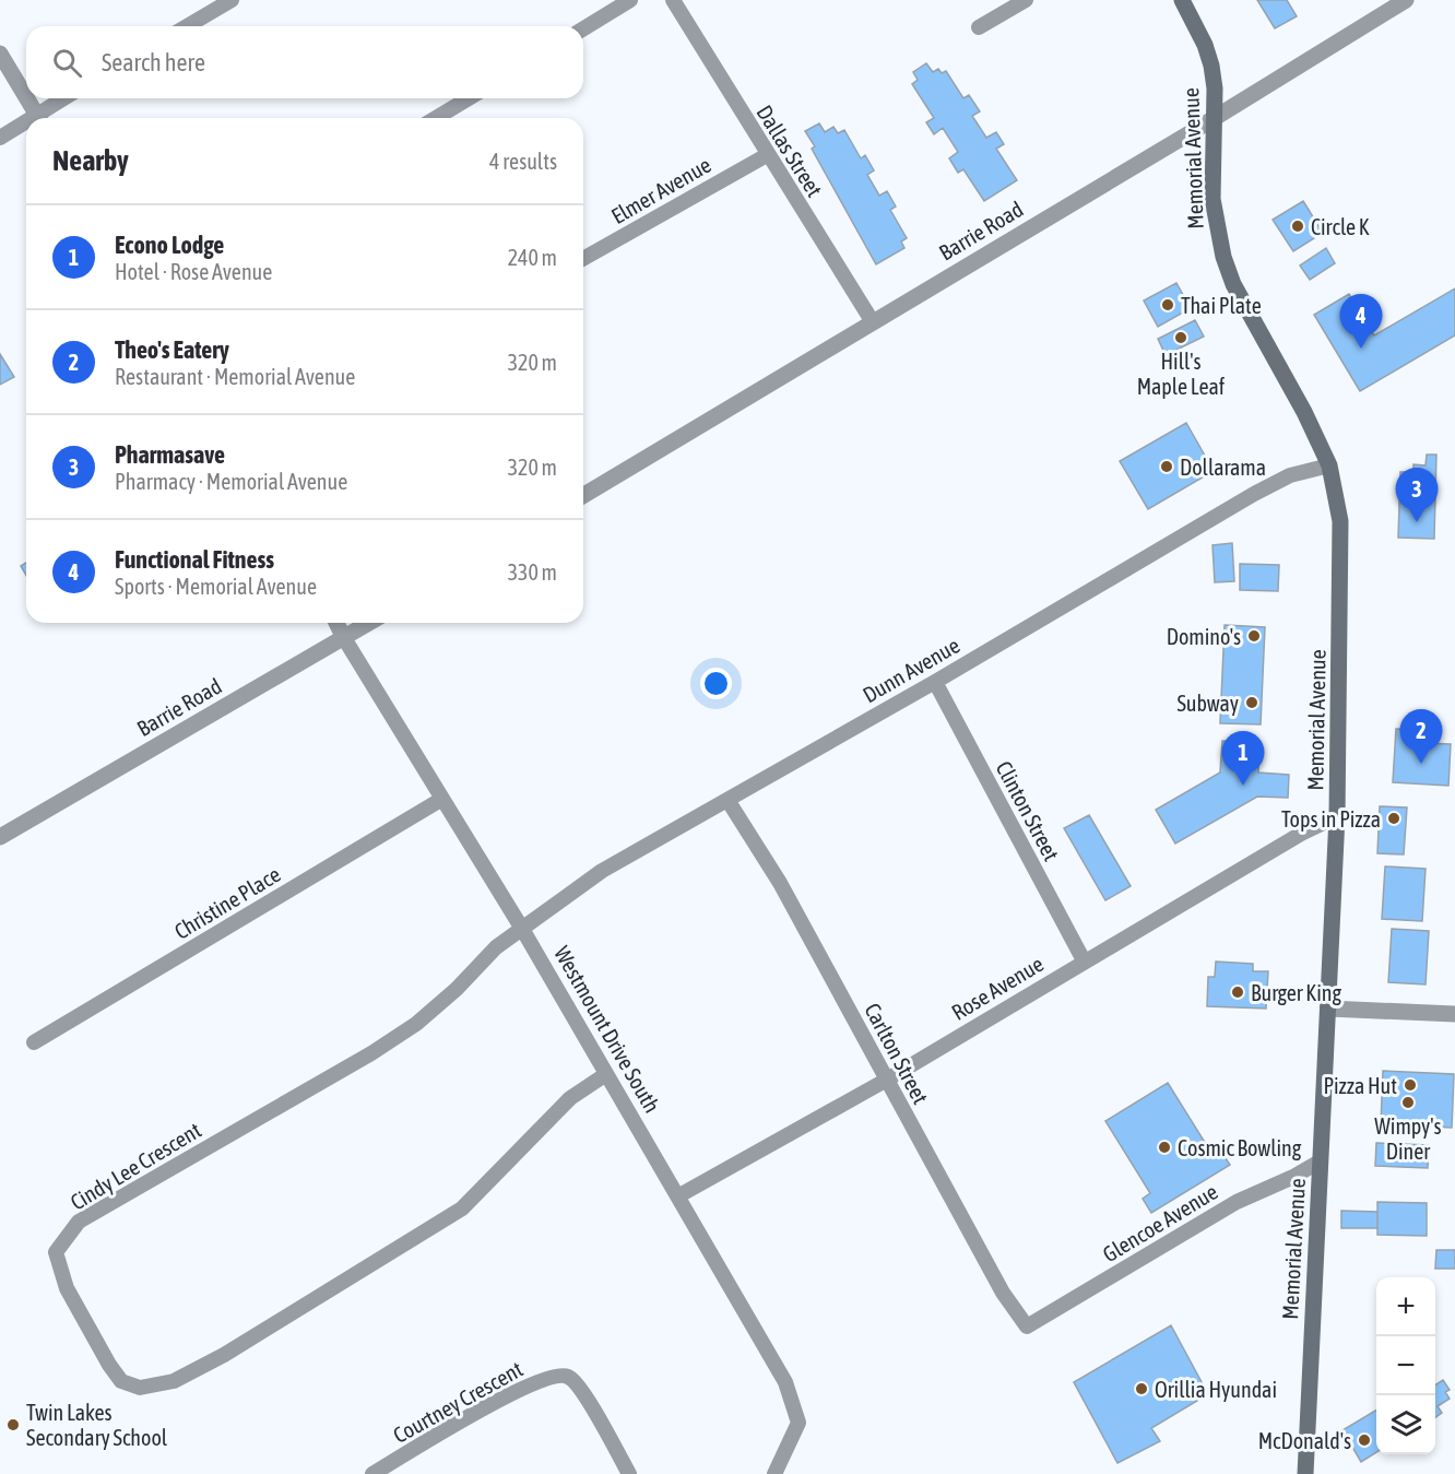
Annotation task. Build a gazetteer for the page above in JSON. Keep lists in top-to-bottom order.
{
  "streets": {
    "main road": ["Memorial Avenue"],
    "street": [
      "Dallas Street",
      "Elmer Avenue",
      "Barrie Road",
      "Dunn Avenue",
      "Clinton Street",
      "Christine Place",
      "Rose Avenue",
      "Westmount Drive South",
      "Carlton Street",
      "Cindy Lee Crescent",
      "Glencoe Avenue",
      "Courtney Crescent"
    ]
  },
  "crossings": [
    ["Dallas Street", "Elmer Avenue"],
    ["Dallas Street", "Barrie Road"],
    ["Memorial Avenue", "Barrie Road"],
    ["Memorial Avenue", "Dunn Avenue"],
    ["Memorial Avenue", "Rose Avenue"],
    ["Memorial Avenue", "Glencoe Avenue"],
    ["Barrie Road", "Westmount Drive South"],
    ["Dunn Avenue", "Clinton Street"],
    ["Dunn Avenue", "Westmount Drive South"],
    ["Dunn Avenue", "Carlton Street"],
    ["Dunn Avenue", "Cindy Lee Crescent"],
    ["Clinton Street", "Rose Avenue"],
    ["Christine Place", "Westmount Drive South"],
    ["Rose Avenue", "Westmount Drive South"],
    ["Rose Avenue", "Carlton Street"],
    ["Westmount Drive South", "Cindy Lee Crescent"],
    ["Carlton Street", "Glencoe Avenue"]
  ],
  "places": [
    "Circle K",
    "Thai Plate",
    "Hill's Maple Leaf",
    "Dollarama",
    "Domino's",
    "Subway",
    "Tops in Pizza",
    "Burger King",
    "Pizza Hut",
    "Wimpy's Diner",
    "Cosmic Bowling",
    "Orillia Hyundai",
    "Twin Lakes Secondary School",
    "McDonald's"
  ],
  "page": {
    "search": "Search here",
    "heading": ["Nearby", "4 results"],
    "list": [
      {
        "mark": "1",
        "name": "Econo Lodge",
        "note": "Hotel · Rose Avenue",
        "value": "240 m"
      },
      {
        "mark": "2",
        "name": "Theo's Eatery",
        "note": "Restaurant · Memorial Avenue",
        "value": "320 m"
      },
      {
        "mark": "3",
        "name": "Pharmasave",
        "note": "Pharmacy · Memorial Avenue",
        "value": "320 m"
      },
      {
        "mark": "4",
        "name": "Functional Fitness",
        "note": "Sports · Memorial Avenue",
        "value": "330 m"
      }
    ],
    "pins": [
      "4",
      "3",
      "2",
      "1"
    ],
    "map_buttons": ["+", "−"]
  }
}
